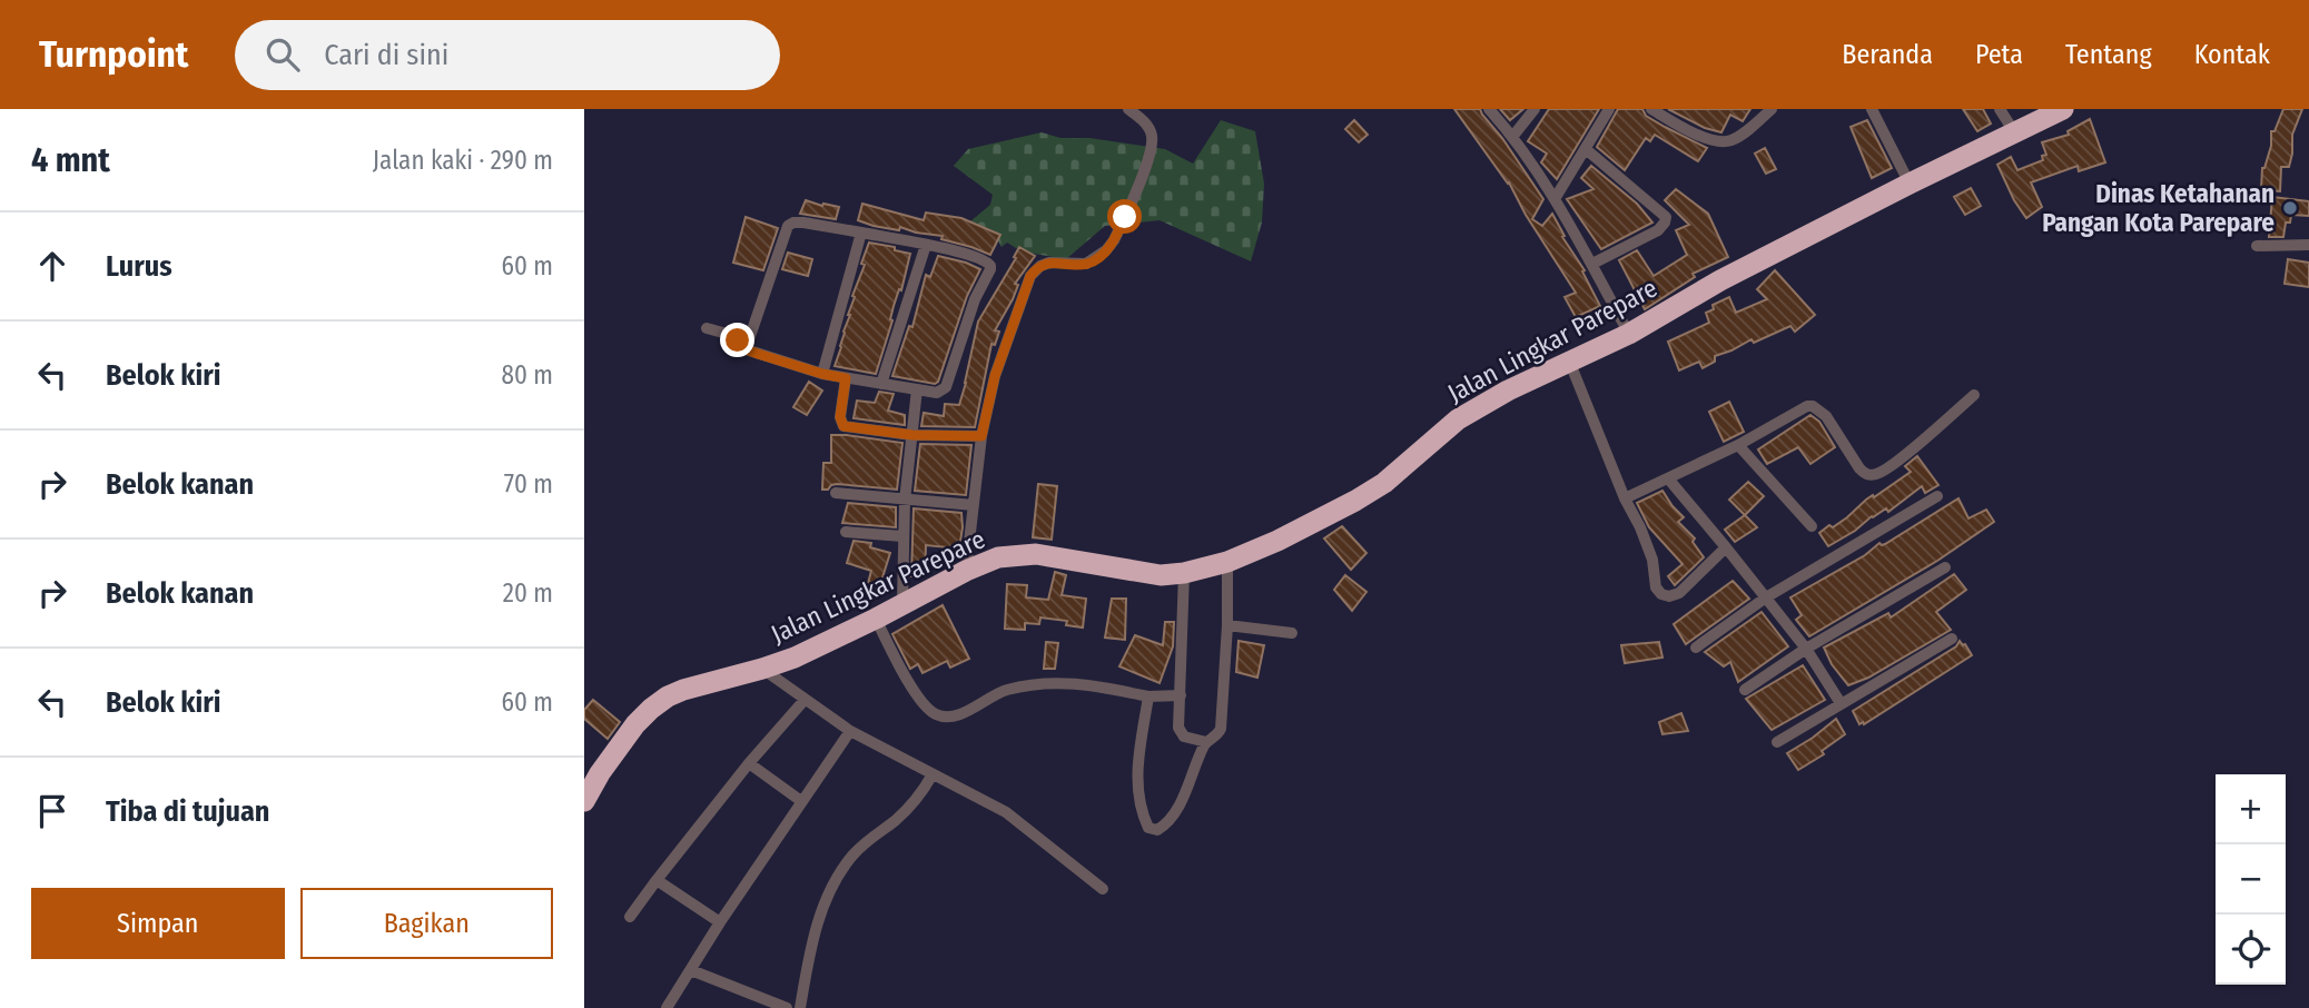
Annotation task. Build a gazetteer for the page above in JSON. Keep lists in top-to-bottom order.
{
  "streets": {
    "highway": ["Jalan Lingkar Parepare"]
  },
  "places": ["Dinas Ketahanan Pangan Kota Parepare"],
  "page": {
    "header": "Turnpoint",
    "search": "Cari di sini",
    "nav": [
      "Beranda",
      "Peta",
      "Tentang",
      "Kontak"
    ],
    "heading": ["4 mnt", "Jalan kaki · 290 m"],
    "list": [
      ["Lurus", "60 m"],
      ["Belok kiri", "80 m"],
      ["Belok kanan", "70 m"],
      ["Belok kanan", "20 m"],
      ["Belok kiri", "60 m"],
      "Tiba di tujuan"
    ],
    "map_buttons": ["+", "−"],
    "buttons": ["Simpan", "Bagikan"]
  }
}
